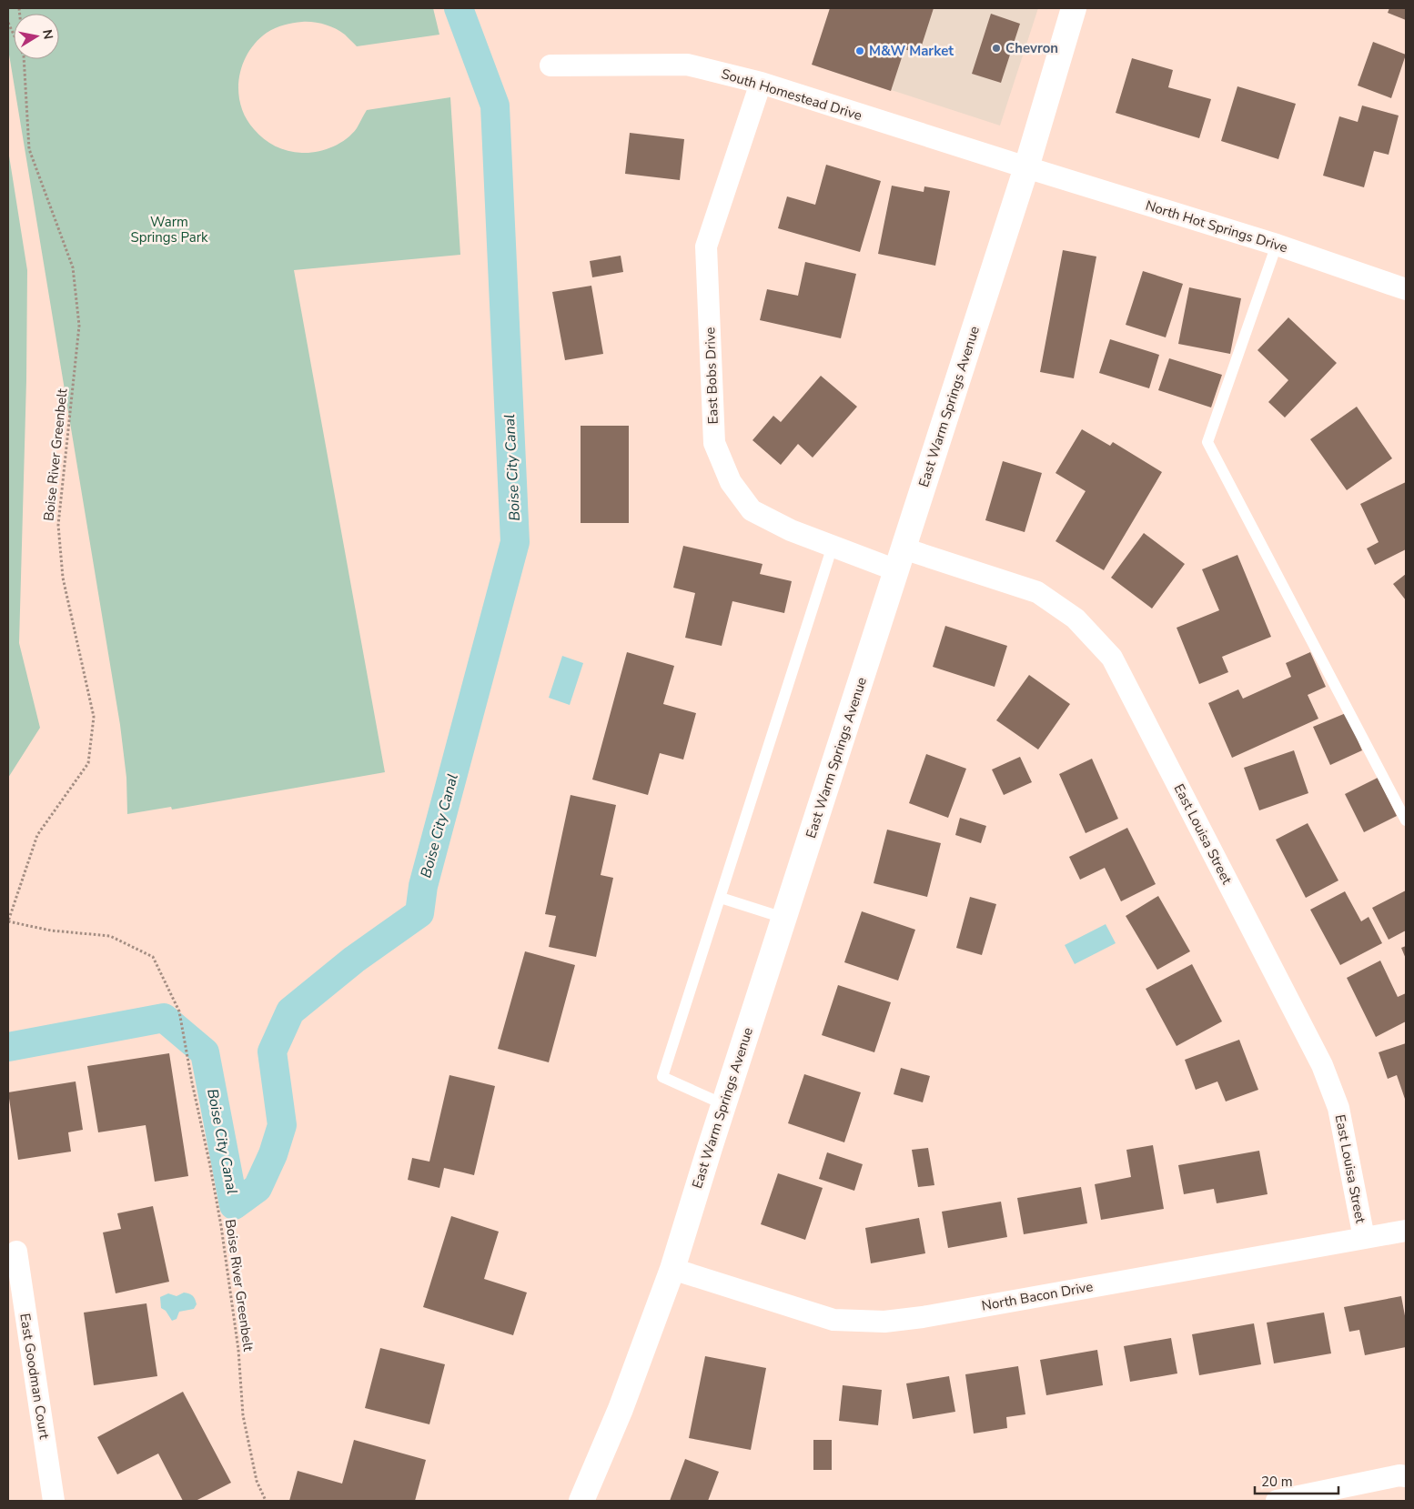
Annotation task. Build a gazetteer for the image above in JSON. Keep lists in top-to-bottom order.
{
  "streets": {
    "street": [
      "South Homestead Drive",
      "North Hot Springs Drive",
      "East Bobs Drive",
      "East Warm Springs Avenue",
      "East Louisa Street",
      "North Bacon Drive",
      "East Goodman Court"
    ],
    "path": ["Boise River Greenbelt"]
  },
  "crossings": [
    ["South Homestead Drive", "North Hot Springs Drive"],
    ["South Homestead Drive", "East Bobs Drive"],
    ["South Homestead Drive", "East Warm Springs Avenue"],
    ["North Hot Springs Drive", "East Warm Springs Avenue"],
    ["East Bobs Drive", "East Warm Springs Avenue"],
    ["East Bobs Drive", "East Louisa Street"],
    ["East Warm Springs Avenue", "East Louisa Street"],
    ["East Warm Springs Avenue", "North Bacon Drive"],
    ["East Louisa Street", "North Bacon Drive"]
  ],
  "water": ["Boise City Canal"],
  "parks": ["Warm Springs Park"],
  "places": ["Chevron", "M&W Market"],
  "scale_bar": "20 m",
  "north": "right"
}
